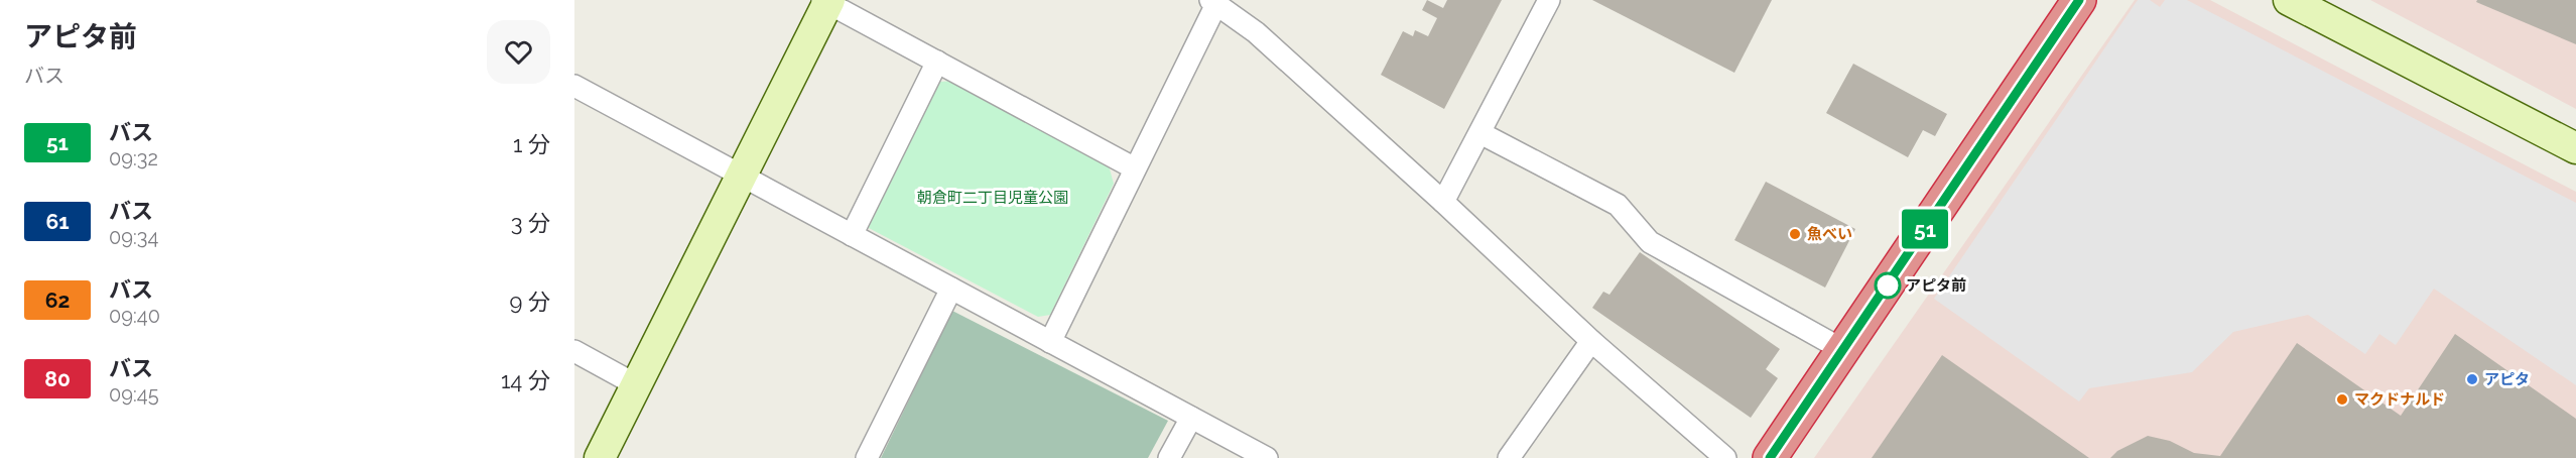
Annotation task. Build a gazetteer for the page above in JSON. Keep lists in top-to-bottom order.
{
  "parks": ["朝倉町二丁目児童公園"],
  "places": [
    "魚べい",
    "アピタ前",
    "アピタ",
    "マクドナルド"
  ],
  "lines": ["bus line 51"],
  "page": {
    "heading": ["アピタ前", "バス"],
    "on_map": "51",
    "list": [
      {
        "mark": "51",
        "name": "バス",
        "note": "09:32",
        "value": "1 分"
      },
      {
        "mark": "61",
        "name": "バス",
        "note": "09:34",
        "value": "3 分"
      },
      {
        "mark": "62",
        "name": "バス",
        "note": "09:40",
        "value": "9 分"
      },
      {
        "mark": "80",
        "name": "バス",
        "note": "09:45",
        "value": "14 分"
      }
    ]
  }
}
